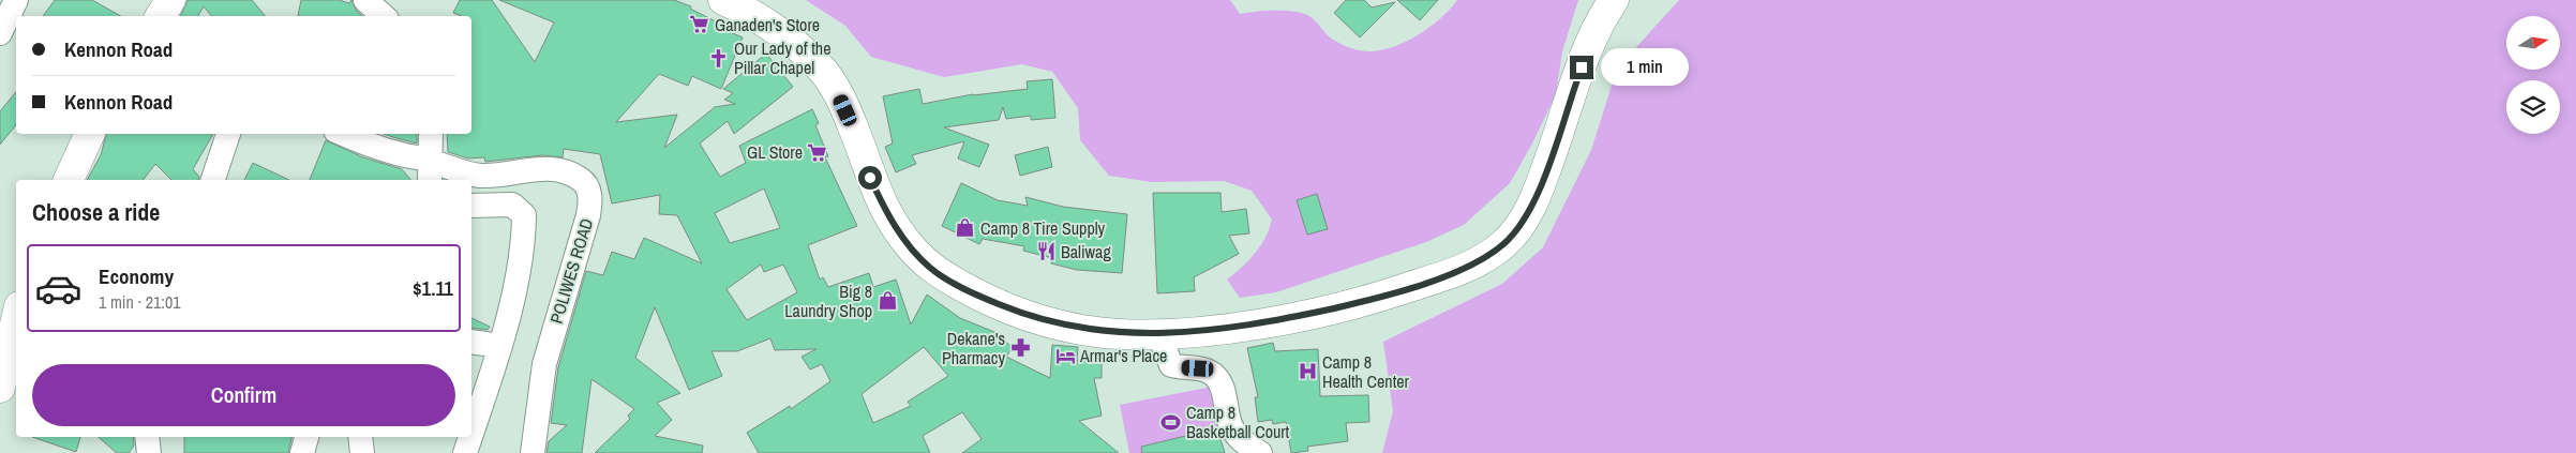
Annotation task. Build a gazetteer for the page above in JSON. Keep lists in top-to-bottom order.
{
  "streets": {
    "street": ["POLIWES ROAD"]
  },
  "places": {
    "supermarket": ["Ganaden's Store", "GL Store"],
    "church": ["Our Lady of the Pillar Chapel"],
    "shop": ["Camp 8 Tire Supply", "Big 8 Laundry Shop"],
    "restaurant": ["Baliwag"],
    "pharmacy": ["Dekane's Pharmacy"],
    "hotel": ["Armar's Place"],
    "hospital": ["Camp 8 Health Center"],
    "sports": ["Camp 8 Basketball Court"]
  },
  "north": "right",
  "page": {
    "banner": ["Kennon Road", "Kennon Road"],
    "bubble": "1 min",
    "heading": "Choose a ride",
    "list": [
      {
        "name": "Economy",
        "note": "1 min · 21:01",
        "value": "$1.11"
      }
    ],
    "buttons": "Confirm"
  }
}
